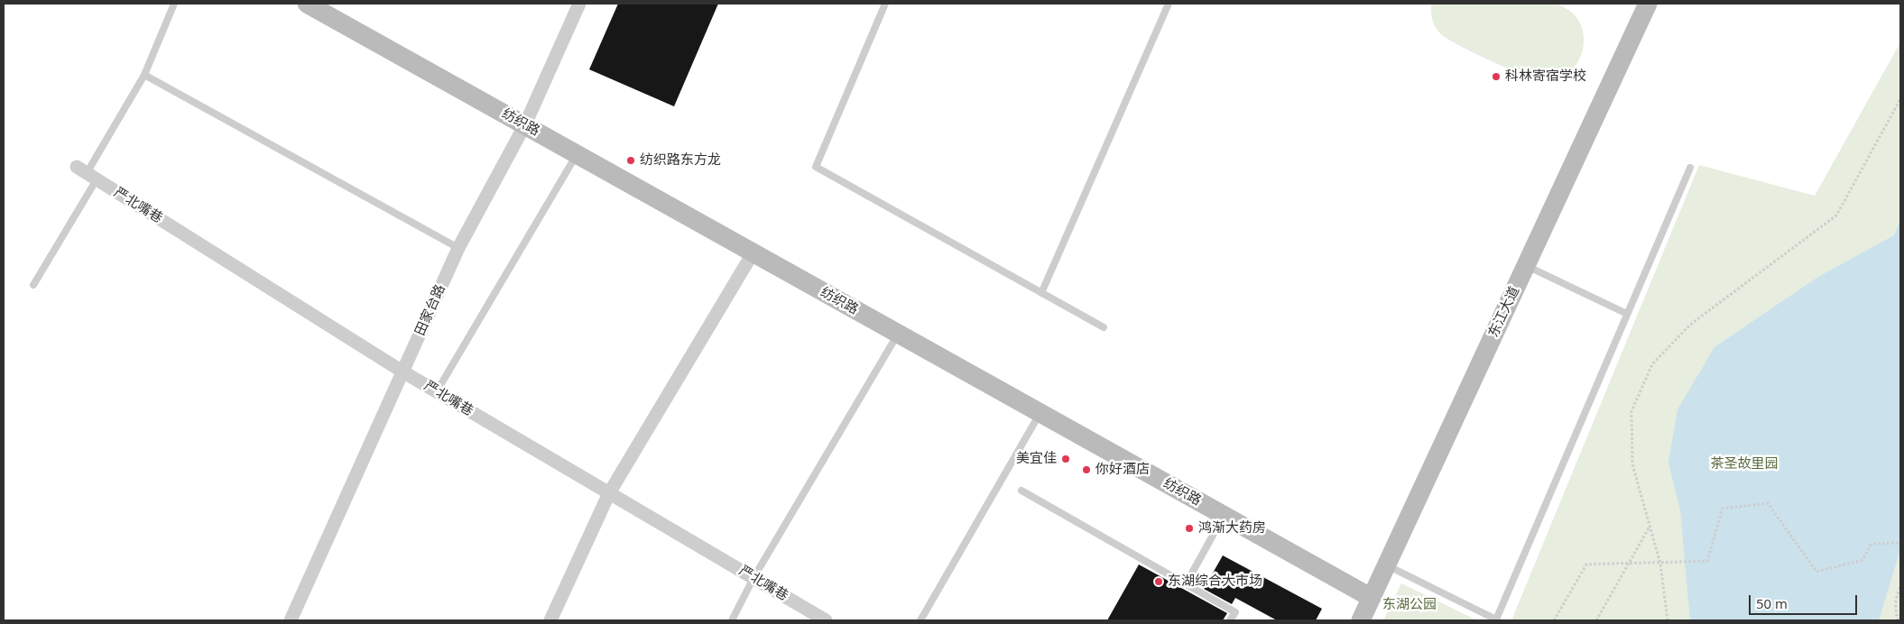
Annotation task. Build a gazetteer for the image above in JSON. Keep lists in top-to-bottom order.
{
  "streets": {
    "street": [
      "纺织路",
      "严北嘴巷",
      "田家台路",
      "东江大道"
    ]
  },
  "crossings": [
    ["纺织路", "田家台路"],
    ["纺织路", "东江大道"],
    ["严北嘴巷", "田家台路"]
  ],
  "parks": ["茶圣故里园", "东湖公园"],
  "places": [
    "科林寄宿学校",
    "纺织路东方龙",
    "美宜佳",
    "你好酒店",
    "鸿渐大药房",
    "东湖综合大市场"
  ],
  "scale_bar": "50 m"
}
